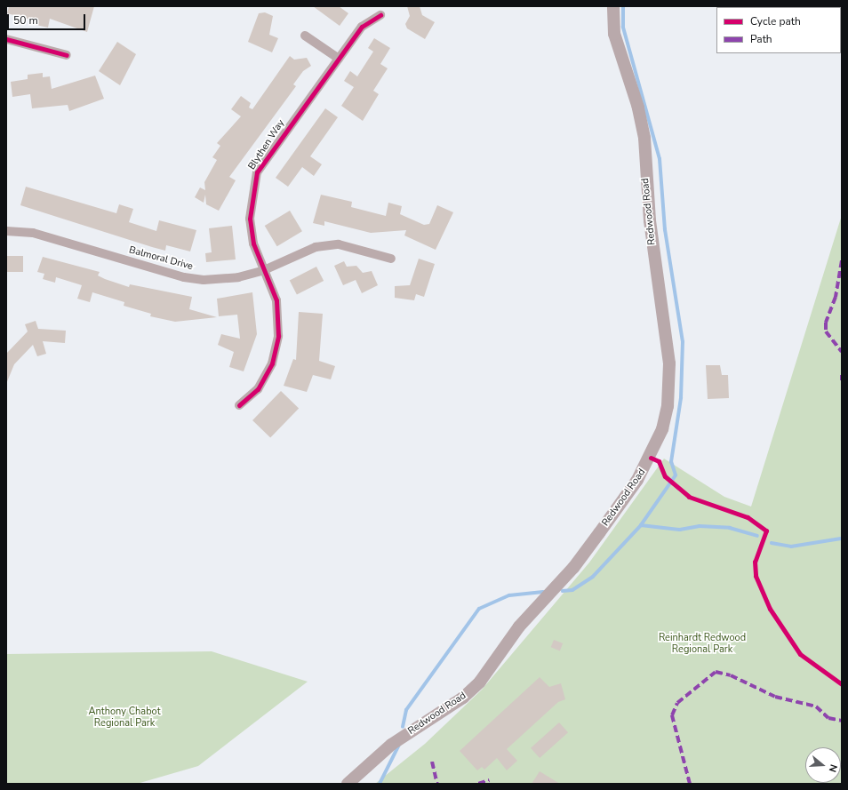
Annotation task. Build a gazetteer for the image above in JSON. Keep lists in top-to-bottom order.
{
  "streets": {
    "main road": ["Redwood Road"],
    "street": ["Blythen Way", "Balmoral Drive"]
  },
  "crossings": [
    ["Blythen Way", "Balmoral Drive"]
  ],
  "parks": ["Reinhardt Redwood Regional Park", "Anthony Chabot Regional Park"],
  "legend": ["Cycle path", "Path"],
  "scale_bar": "50 m",
  "north": "right"
}
